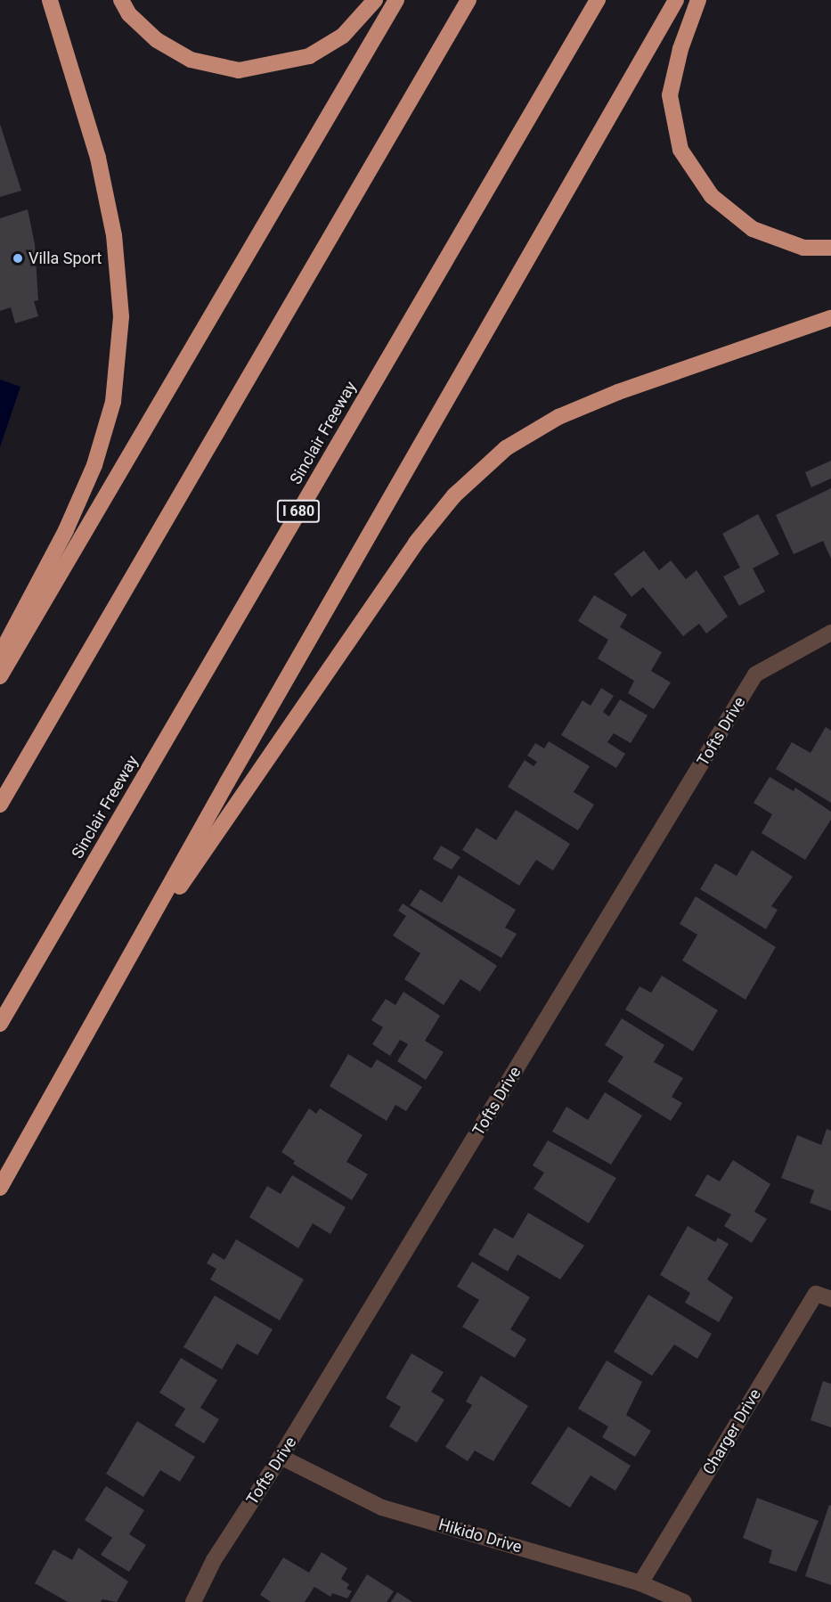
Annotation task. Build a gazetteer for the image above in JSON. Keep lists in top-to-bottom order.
{
  "streets": {
    "highway": ["Sinclair Freeway", "I 680"],
    "street": ["Tofts Drive", "Charger Drive", "Hikido Drive"]
  },
  "crossings": [
    ["Tofts Drive", "Hikido Drive"],
    ["Charger Drive", "Hikido Drive"]
  ],
  "places": ["Villa Sport"]
}
